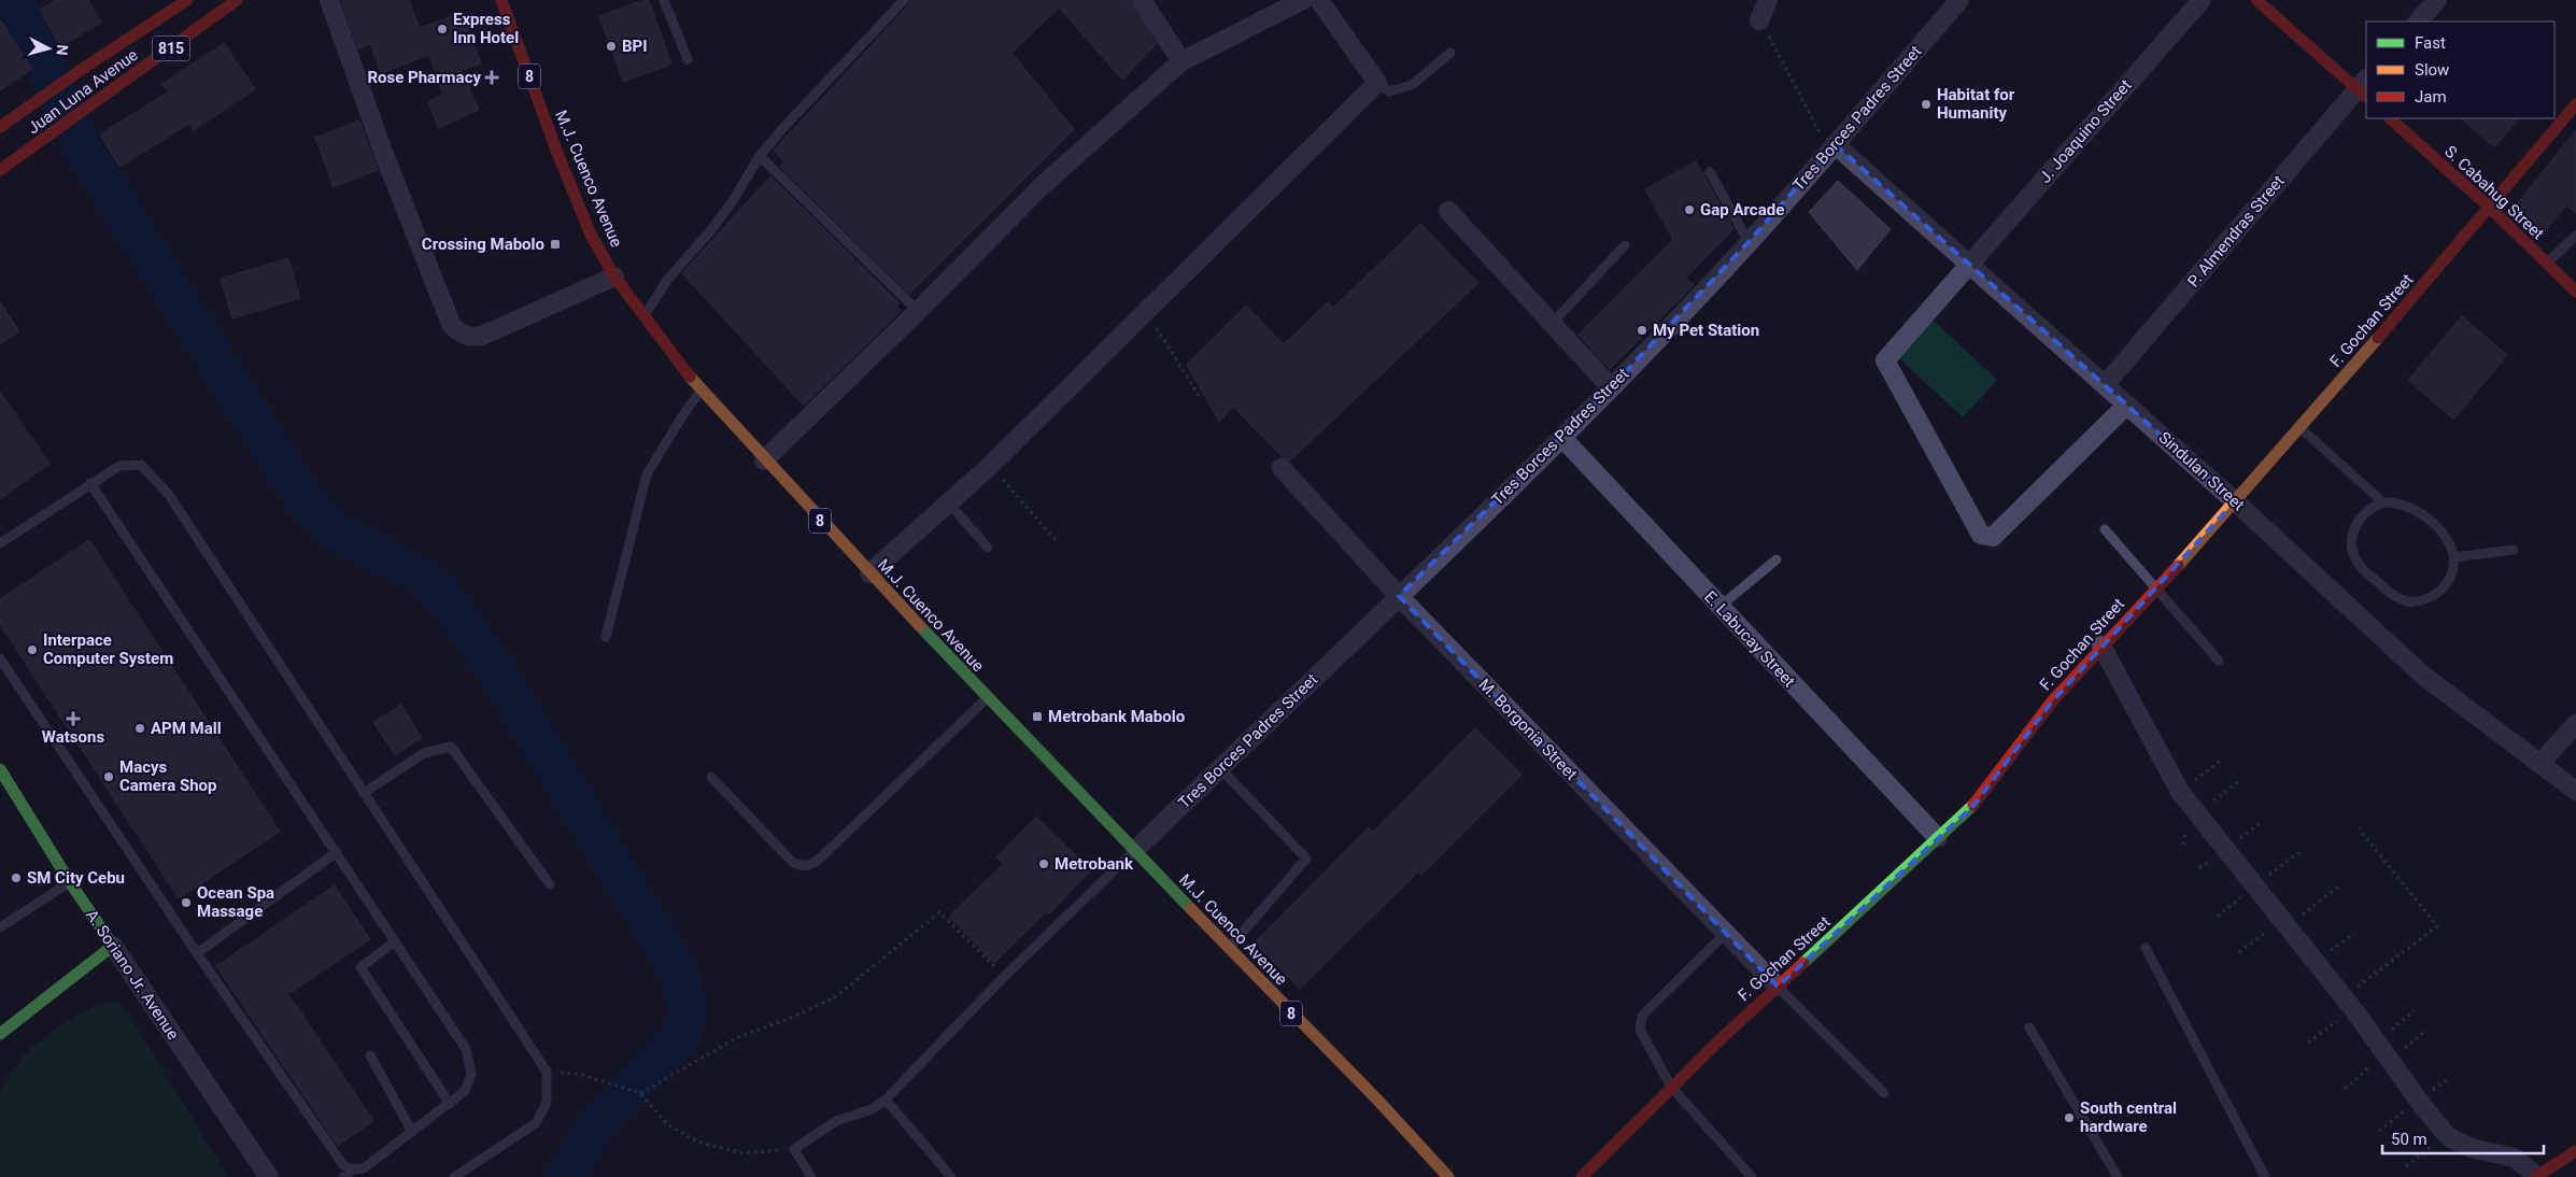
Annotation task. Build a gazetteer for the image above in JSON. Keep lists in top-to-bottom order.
{
  "streets": {
    "main road": [
      "815",
      "8",
      "Juan Luna Avenue",
      "M.J. Cuenco Avenue",
      "S. Cabahug Street",
      "F. Gochan Street",
      "A. Soriano Jr. Avenue"
    ],
    "street": [
      "Tres Borces Padres Street",
      "J. Joaquino Street",
      "P. Almendras Street",
      "Sindulan Street",
      "E. Labucay Street",
      "M. Borgonia Street"
    ]
  },
  "crossings": [
    ["Tres Borces Padres Street", "M.J. Cuenco Avenue"],
    ["Tres Borces Padres Street", "Sindulan Street"],
    ["Tres Borces Padres Street", "E. Labucay Street"],
    ["Tres Borces Padres Street", "M. Borgonia Street"],
    ["J. Joaquino Street", "Sindulan Street"],
    ["S. Cabahug Street", "F. Gochan Street"],
    ["P. Almendras Street", "Sindulan Street"],
    ["F. Gochan Street", "Sindulan Street"],
    ["F. Gochan Street", "E. Labucay Street"],
    ["F. Gochan Street", "M. Borgonia Street"]
  ],
  "places": {
    "other": [
      "Express Inn Hotel",
      "BPI",
      "Habitat for Humanity",
      "Gap Arcade",
      "My Pet Station",
      "Interpace Computer System",
      "APM Mall",
      "Macys Camera Shop",
      "Metrobank",
      "SM City Cebu",
      "Ocean Spa Massage",
      "South central hardware"
    ],
    "health": ["Rose Pharmacy", "Watsons"],
    "transit": ["Crossing Mabolo", "Metrobank Mabolo"]
  },
  "legend": ["Fast", "Slow", "Jam"],
  "scale_bar": "50 m",
  "north": "right"
}
